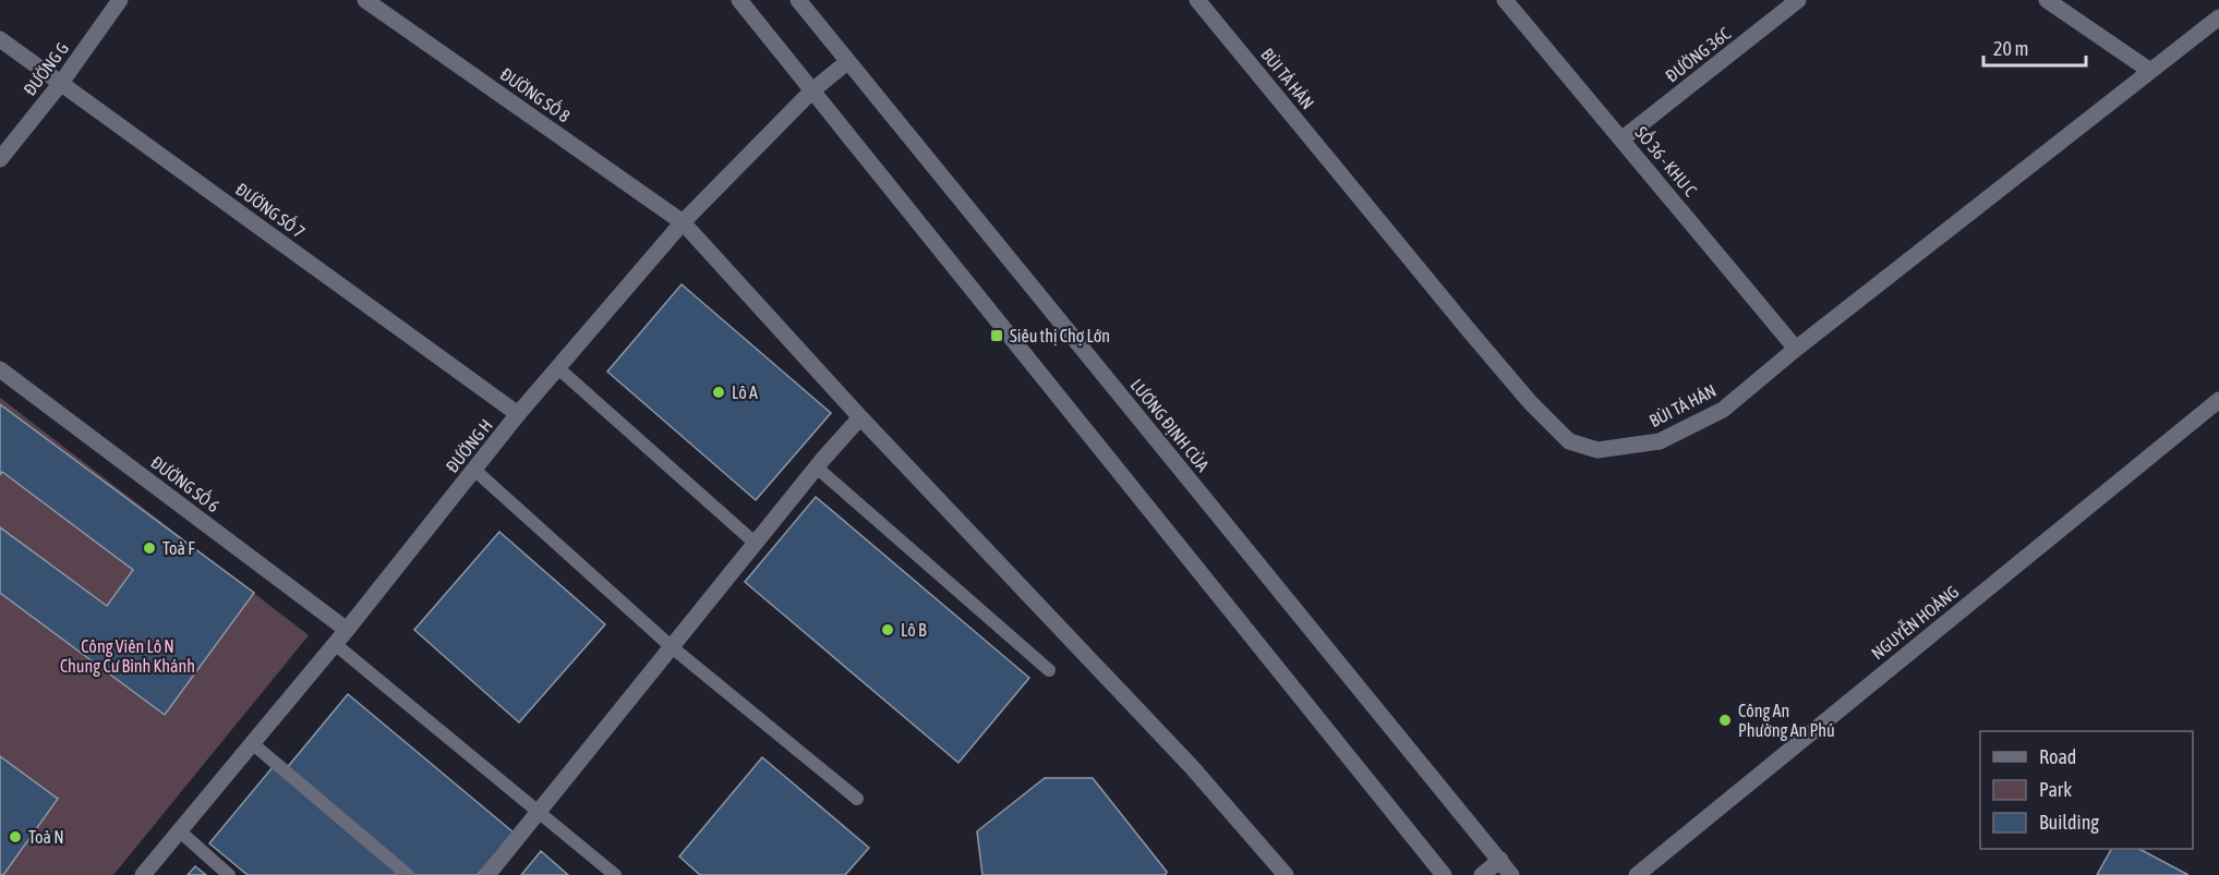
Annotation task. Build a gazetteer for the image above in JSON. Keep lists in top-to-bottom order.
{
  "streets": {
    "street": [
      "ĐƯỜNG 36C",
      "ĐƯỜNG G",
      "BÙI TÁ HÁN",
      "ĐƯỜNG SỐ 8",
      "SỐ 36 - KHU C",
      "ĐƯỜNG SỐ 7",
      "LƯƠNG ĐỊNH CỦA",
      "ĐƯỜNG H",
      "ĐƯỜNG SỐ 6",
      "NGUYỄN HOÀNG"
    ]
  },
  "crossings": [
    ["ĐƯỜNG 36C", "SỐ 36 - KHU C"],
    ["ĐƯỜNG G", "ĐƯỜNG SỐ 7"],
    ["BÙI TÁ HÁN", "SỐ 36 - KHU C"],
    ["ĐƯỜNG SỐ 8", "ĐƯỜNG H"],
    ["ĐƯỜNG SỐ 7", "ĐƯỜNG H"],
    ["LƯƠNG ĐỊNH CỦA", "ĐƯỜNG H"],
    ["ĐƯỜNG H", "ĐƯỜNG SỐ 6"]
  ],
  "parks": ["Công Viên Lô N Chung Cư Bình Khánh"],
  "places": {
    "transit": ["Siêu thị Chợ Lớn"],
    "other": [
      "Lô A",
      "Toà F",
      "Lô B",
      "Công An Phường An Phú",
      "Toà N"
    ]
  },
  "legend": ["Road", "Park", "Building"],
  "scale_bar": "20 m"
}
